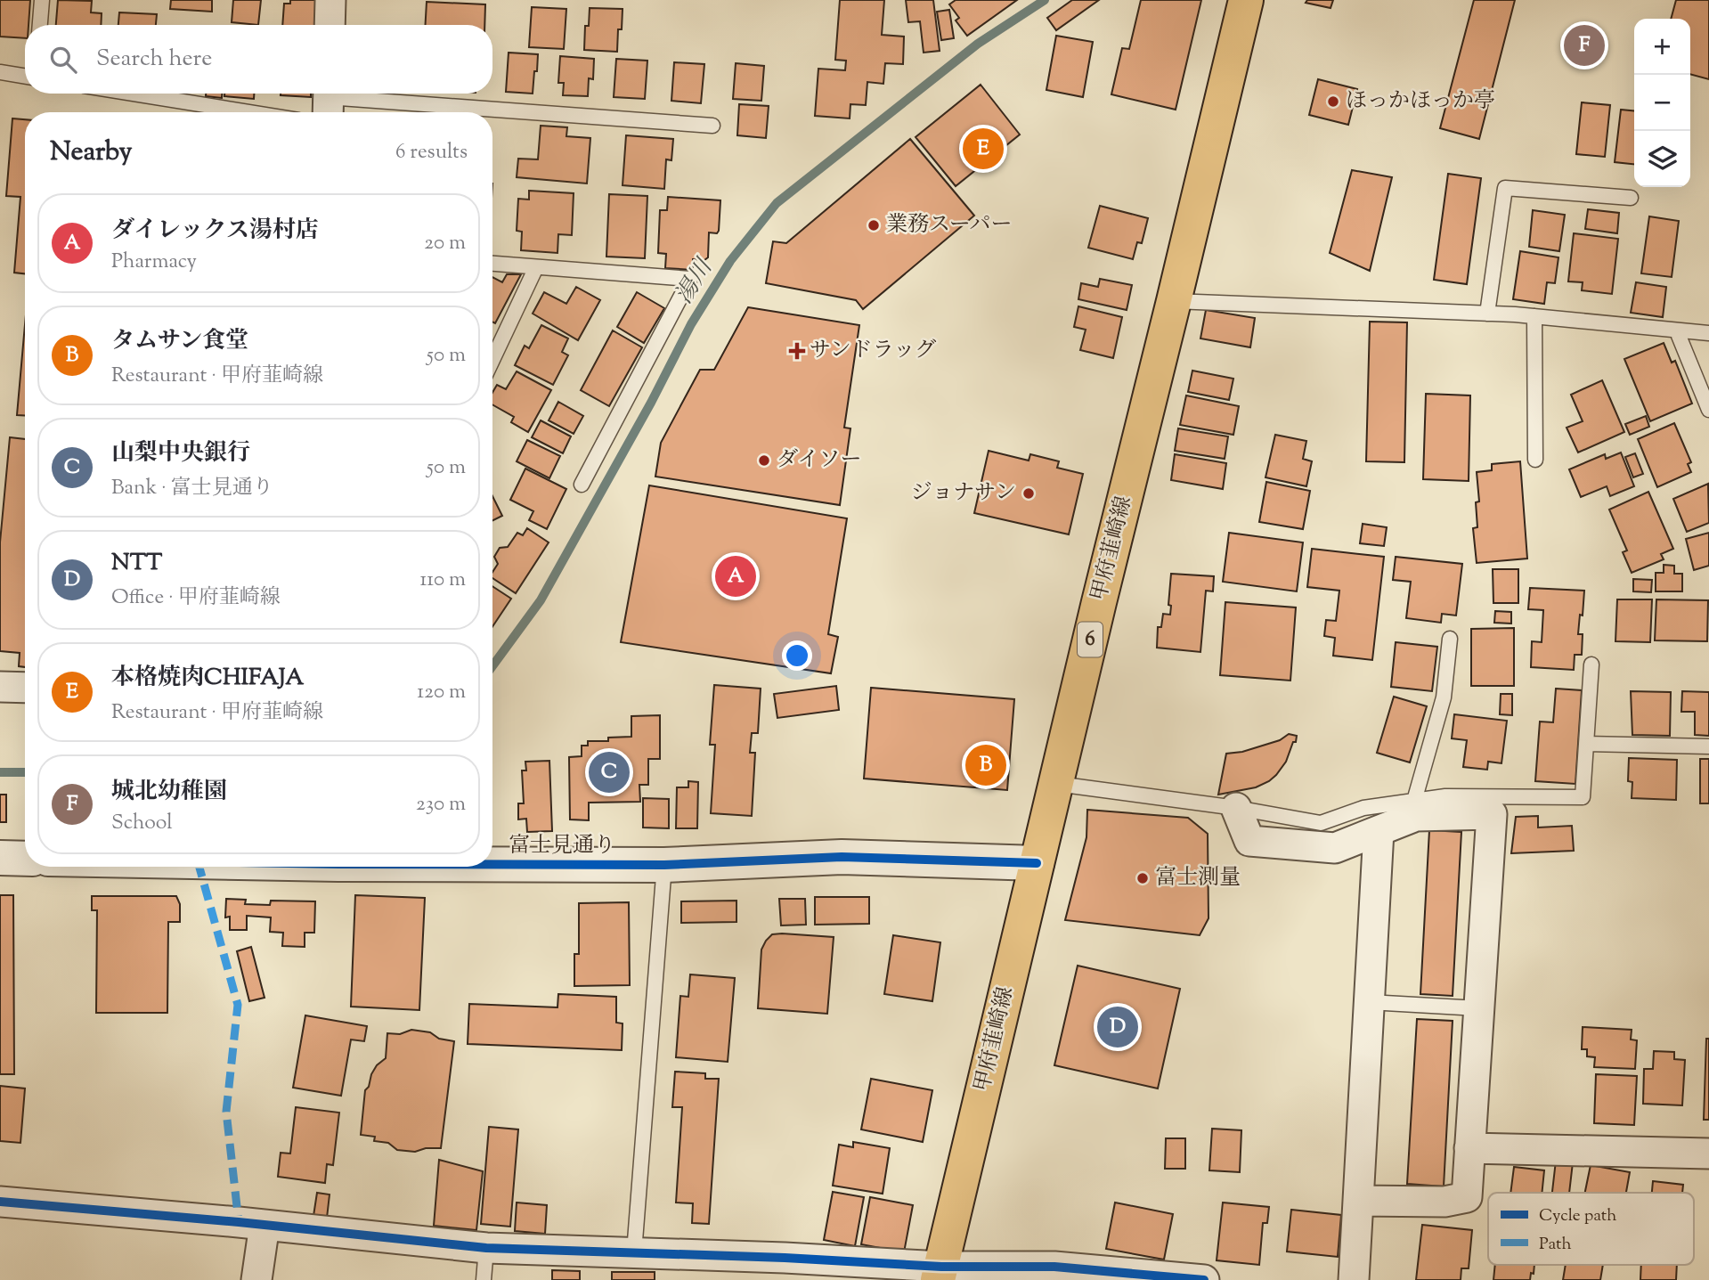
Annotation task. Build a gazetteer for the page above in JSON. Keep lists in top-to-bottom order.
{
  "streets": {
    "main road": ["甲府韮崎線", "6"],
    "street": ["富士見通り"]
  },
  "crossings": [
    ["甲府韮崎線", "富士見通り"]
  ],
  "water": ["湯川"],
  "places": {
    "other": [
      "ほっかほっか亭",
      "業務スーパー",
      "ダイソー",
      "ジョナサン",
      "富士測量"
    ],
    "health": ["サンドラッグ"]
  },
  "legend": ["Cycle path", "Path"],
  "page": {
    "map_buttons": ["+", "−"],
    "pins": [
      "F",
      "E",
      "A",
      "B",
      "C",
      "D"
    ],
    "search": "Search here",
    "heading": ["Nearby", "6 results"],
    "list": [
      {
        "mark": "A",
        "name": "ダイレックス湯村店",
        "note": "Pharmacy",
        "value": "20 m"
      },
      {
        "mark": "B",
        "name": "タムサン食堂",
        "note": "Restaurant · 甲府韮崎線",
        "value": "50 m"
      },
      {
        "mark": "C",
        "name": "山梨中央銀行",
        "note": "Bank · 富士見通り",
        "value": "50 m"
      },
      {
        "mark": "D",
        "name": "NTT",
        "note": "Office · 甲府韮崎線",
        "value": "110 m"
      },
      {
        "mark": "E",
        "name": "本格焼肉CHIFAJA",
        "note": "Restaurant · 甲府韮崎線",
        "value": "120 m"
      },
      {
        "mark": "F",
        "name": "城北幼稚園",
        "note": "School",
        "value": "230 m"
      }
    ]
  }
}
